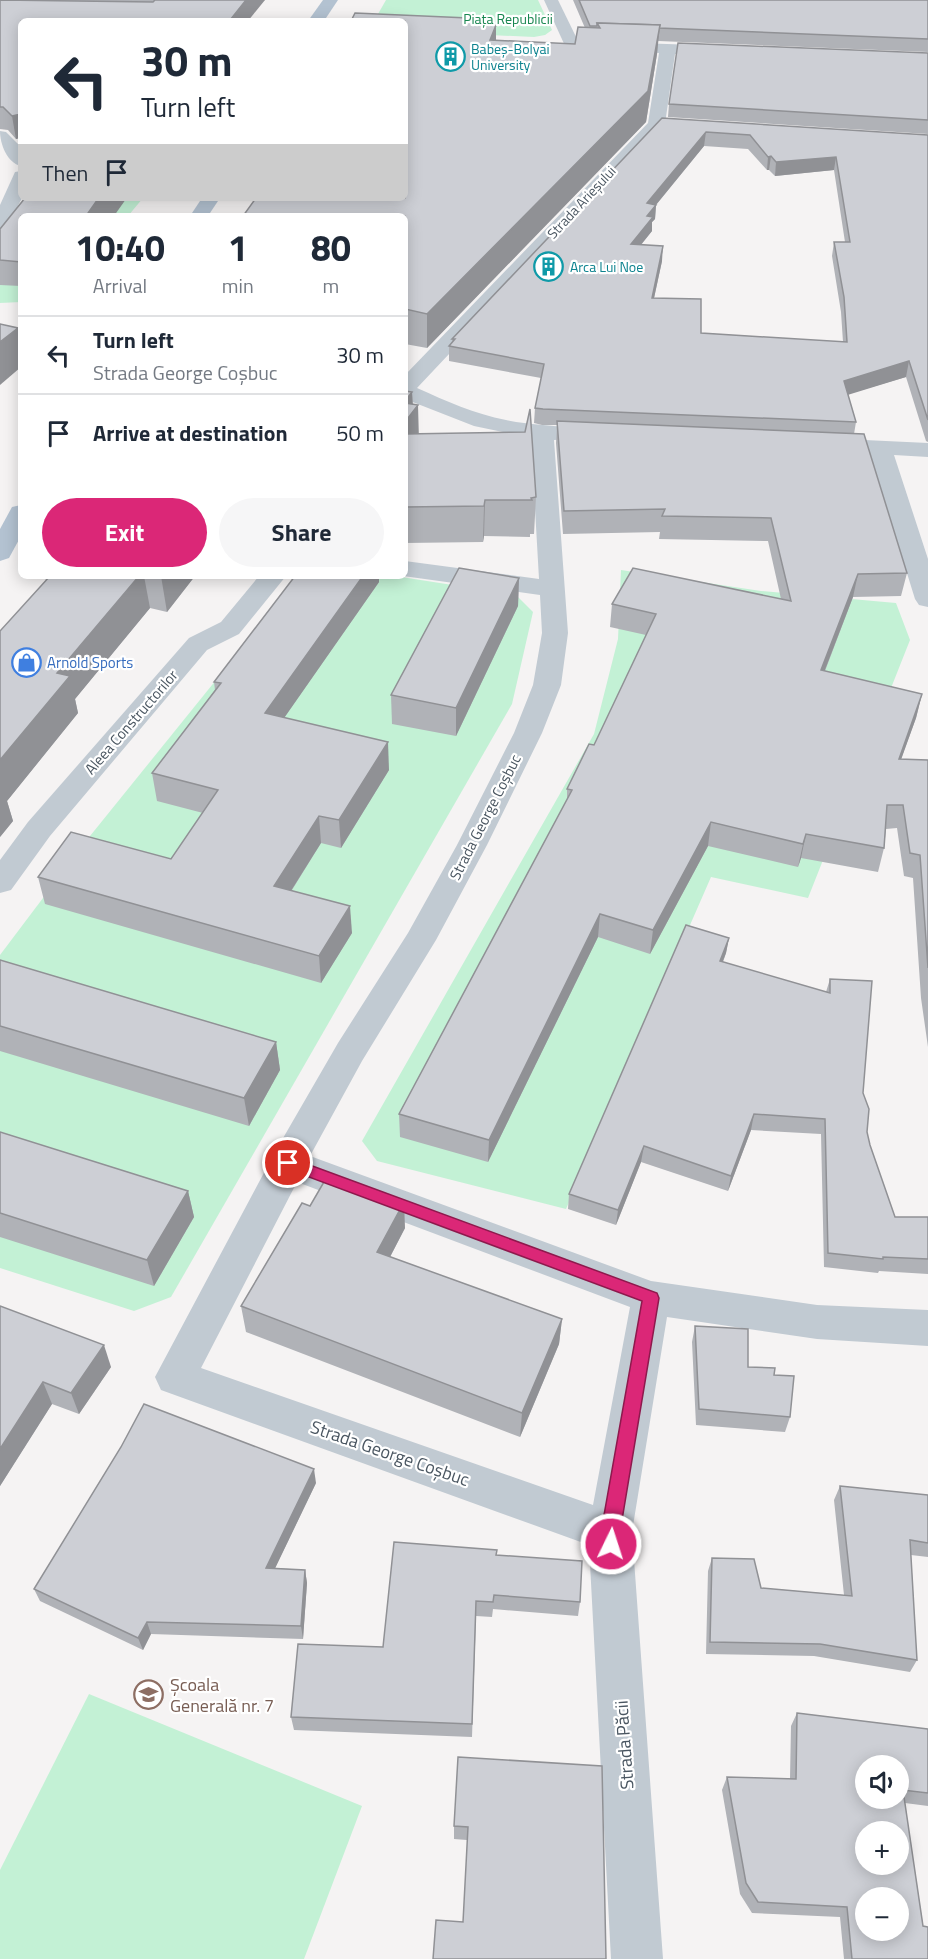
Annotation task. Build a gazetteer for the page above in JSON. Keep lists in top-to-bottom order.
{
  "streets": {
    "street": [
      "Strada Arieșului",
      "Aleea Constructorilor",
      "Strada George Coșbuc",
      "Strada Păcii"
    ]
  },
  "crossings": [
    ["Strada George Coșbuc", "Strada Păcii"]
  ],
  "parks": ["Piața Republicii"],
  "places": {
    "building": ["Babeș-Bolyai University", "Arca Lui Noe"],
    "shop": ["Arnold Sports"],
    "school or university": ["Școala Generală nr. 7"]
  },
  "page": {
    "turn": ["30 m", "Turn left"],
    "then": "Then",
    "eta": [
      "10:40",
      "Arrival",
      "1",
      "min",
      "80",
      "m"
    ],
    "list": [
      {
        "name": "Turn left",
        "note": "Strada George Coșbuc",
        "value": "30 m"
      },
      {
        "name": "Arrive at destination",
        "value": "50 m"
      }
    ],
    "buttons": ["Exit", "Share"],
    "map_buttons": ["+", "−"]
  }
}
